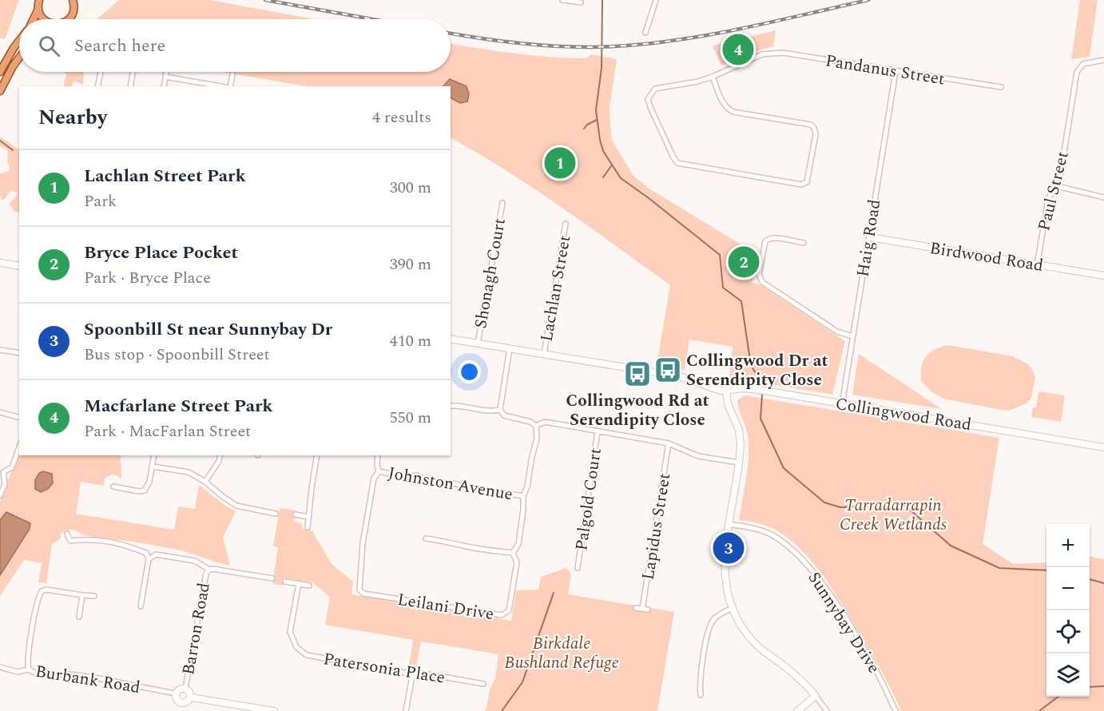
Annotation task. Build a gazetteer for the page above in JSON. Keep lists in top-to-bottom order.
{
  "streets": {
    "street": [
      "Pandanus Street",
      "Paul Street",
      "Haig Road",
      "Birdwood Road",
      "Shonagh Court",
      "Lachlan Street",
      "Collingwood Road",
      "Johnston Avenue",
      "Palgold Court",
      "Lapidus Street",
      "Leilani Drive",
      "Sunnybay Drive",
      "Barron Road",
      "Patersonia Place",
      "Burbank Road"
    ]
  },
  "crossings": [
    ["Pandanus Street", "Haig Road"],
    ["Paul Street", "Birdwood Road"],
    ["Haig Road", "Birdwood Road"],
    ["Haig Road", "Collingwood Road"],
    ["Shonagh Court", "Collingwood Road"],
    ["Lachlan Street", "Collingwood Road"],
    ["Johnston Avenue", "Leilani Drive"],
    ["Barron Road", "Burbank Road"]
  ],
  "parks": ["Tarradarrapin Creek Wetlands", "Birkdale Bushland Refuge"],
  "places": {
    "bus stop": ["Collingwood Dr at Serendipity Close", "Collingwood Rd at Serendipity Close"]
  },
  "page": {
    "search": "Search here",
    "pins": [
      "4",
      "1",
      "2",
      "3"
    ],
    "heading": ["Nearby", "4 results"],
    "list": [
      {
        "mark": "1",
        "name": "Lachlan Street Park",
        "note": "Park",
        "value": "300 m"
      },
      {
        "mark": "2",
        "name": "Bryce Place Pocket",
        "note": "Park · Bryce Place",
        "value": "390 m"
      },
      {
        "mark": "3",
        "name": "Spoonbill St near Sunnybay Dr",
        "note": "Bus stop · Spoonbill Street",
        "value": "410 m"
      },
      {
        "mark": "4",
        "name": "Macfarlane Street Park",
        "note": "Park · MacFarlan Street",
        "value": "550 m"
      }
    ],
    "map_buttons": ["+", "−"]
  }
}
